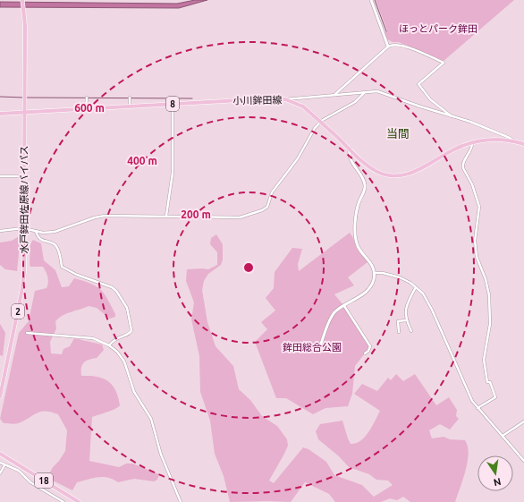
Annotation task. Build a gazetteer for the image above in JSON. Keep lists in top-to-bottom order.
{
  "streets": {
    "main road": [
      "小川鉾田線",
      "8",
      "水戸鉾田佐原線バイパス",
      "2",
      "18"
    ]
  },
  "crossings": [
    ["小川鉾田線", "水戸鉾田佐原線バイパス"]
  ],
  "districts": ["当間"],
  "parks": ["ほっとパーク鉾田", "鉾田総合公園"],
  "north": "bottom",
  "rings": ["600 m", "400 m", "200 m"]
}
